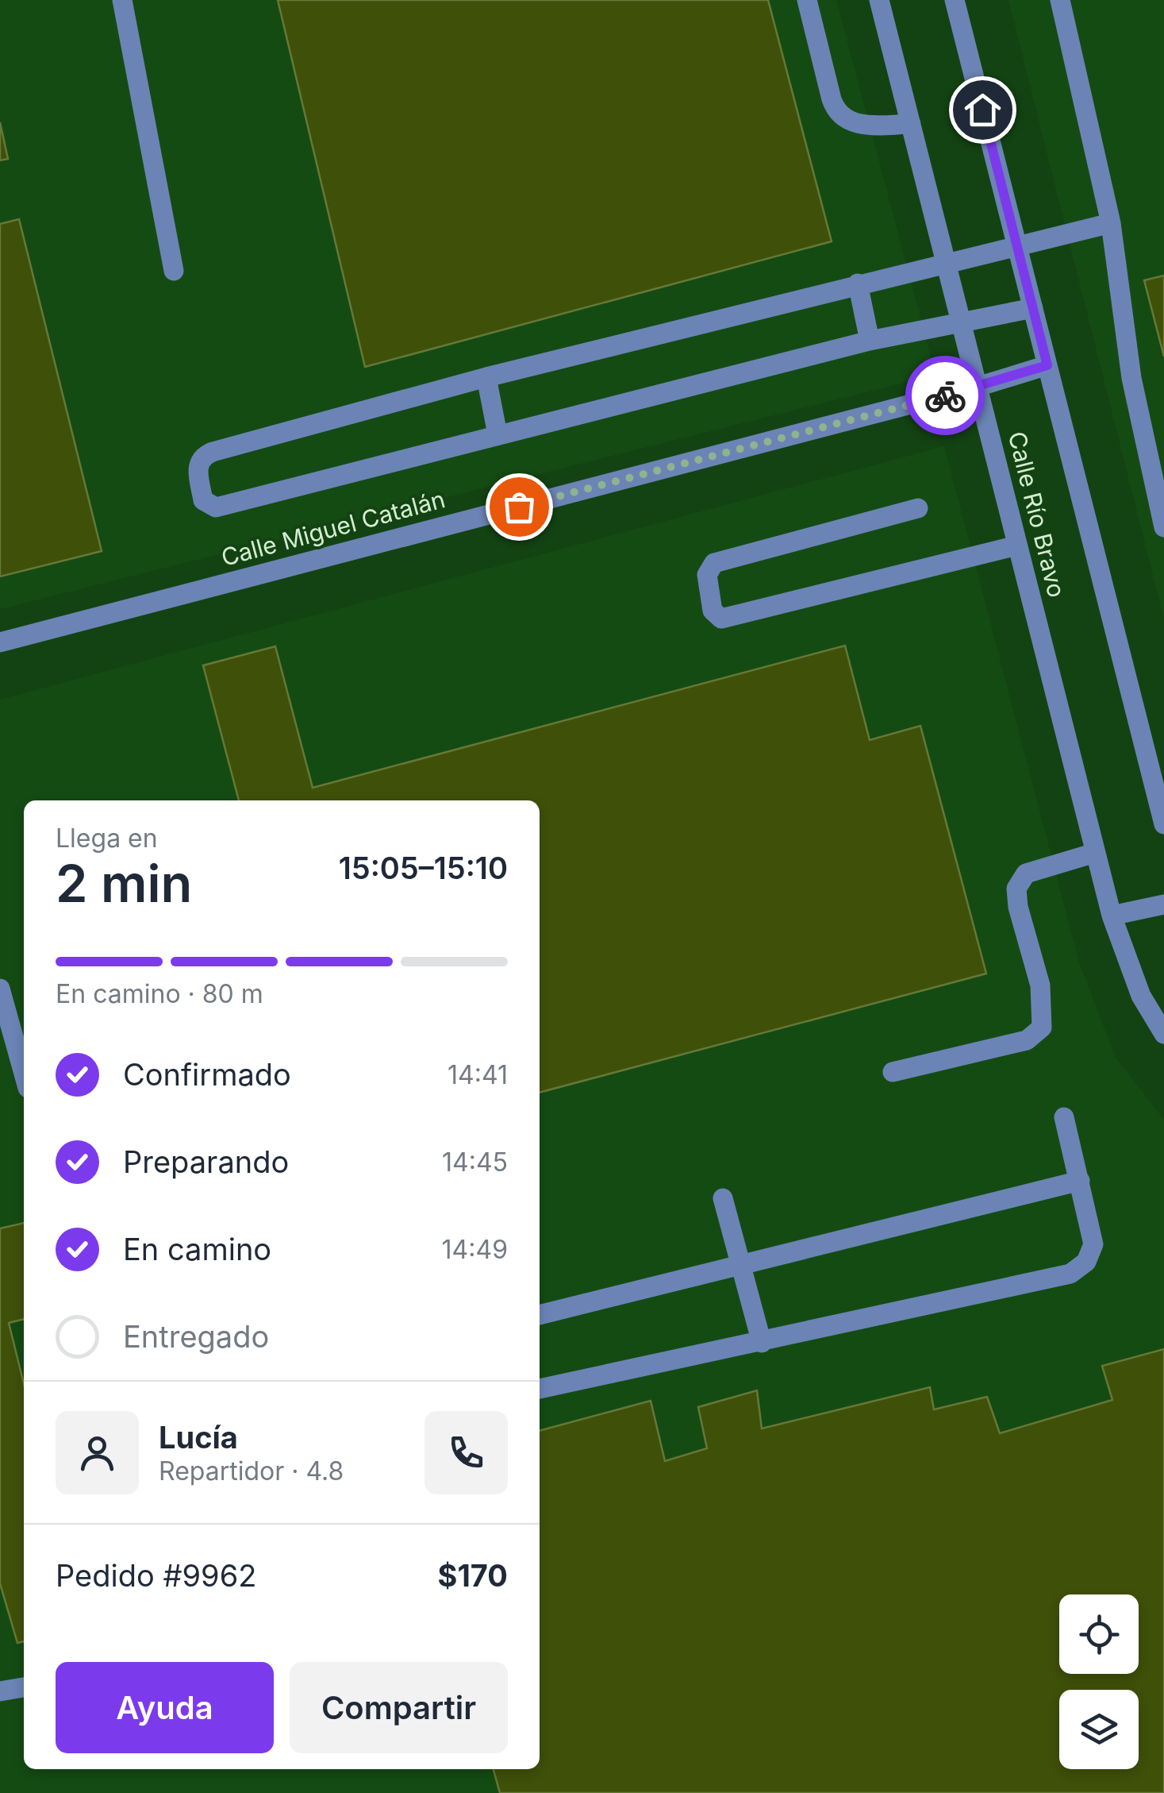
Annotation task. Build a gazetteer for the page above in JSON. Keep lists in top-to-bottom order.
{
  "streets": {
    "street": ["Calle Río Bravo", "Calle Miguel Catalán"]
  },
  "crossings": [
    ["Calle Río Bravo", "Calle Miguel Catalán"]
  ],
  "page": {
    "heading": ["2 min", "Llega en", "15:05–15:10"],
    "panel": [
      "Lucía",
      "Repartidor · 4.8",
      "Pedido #9962",
      "$170"
    ],
    "bar": "En camino · 80 m",
    "list": [
      ["Confirmado", "14:41"],
      ["Preparando", "14:45"],
      ["En camino", "14:49"],
      "Entregado"
    ],
    "buttons": ["Ayuda", "Compartir"]
  }
}
